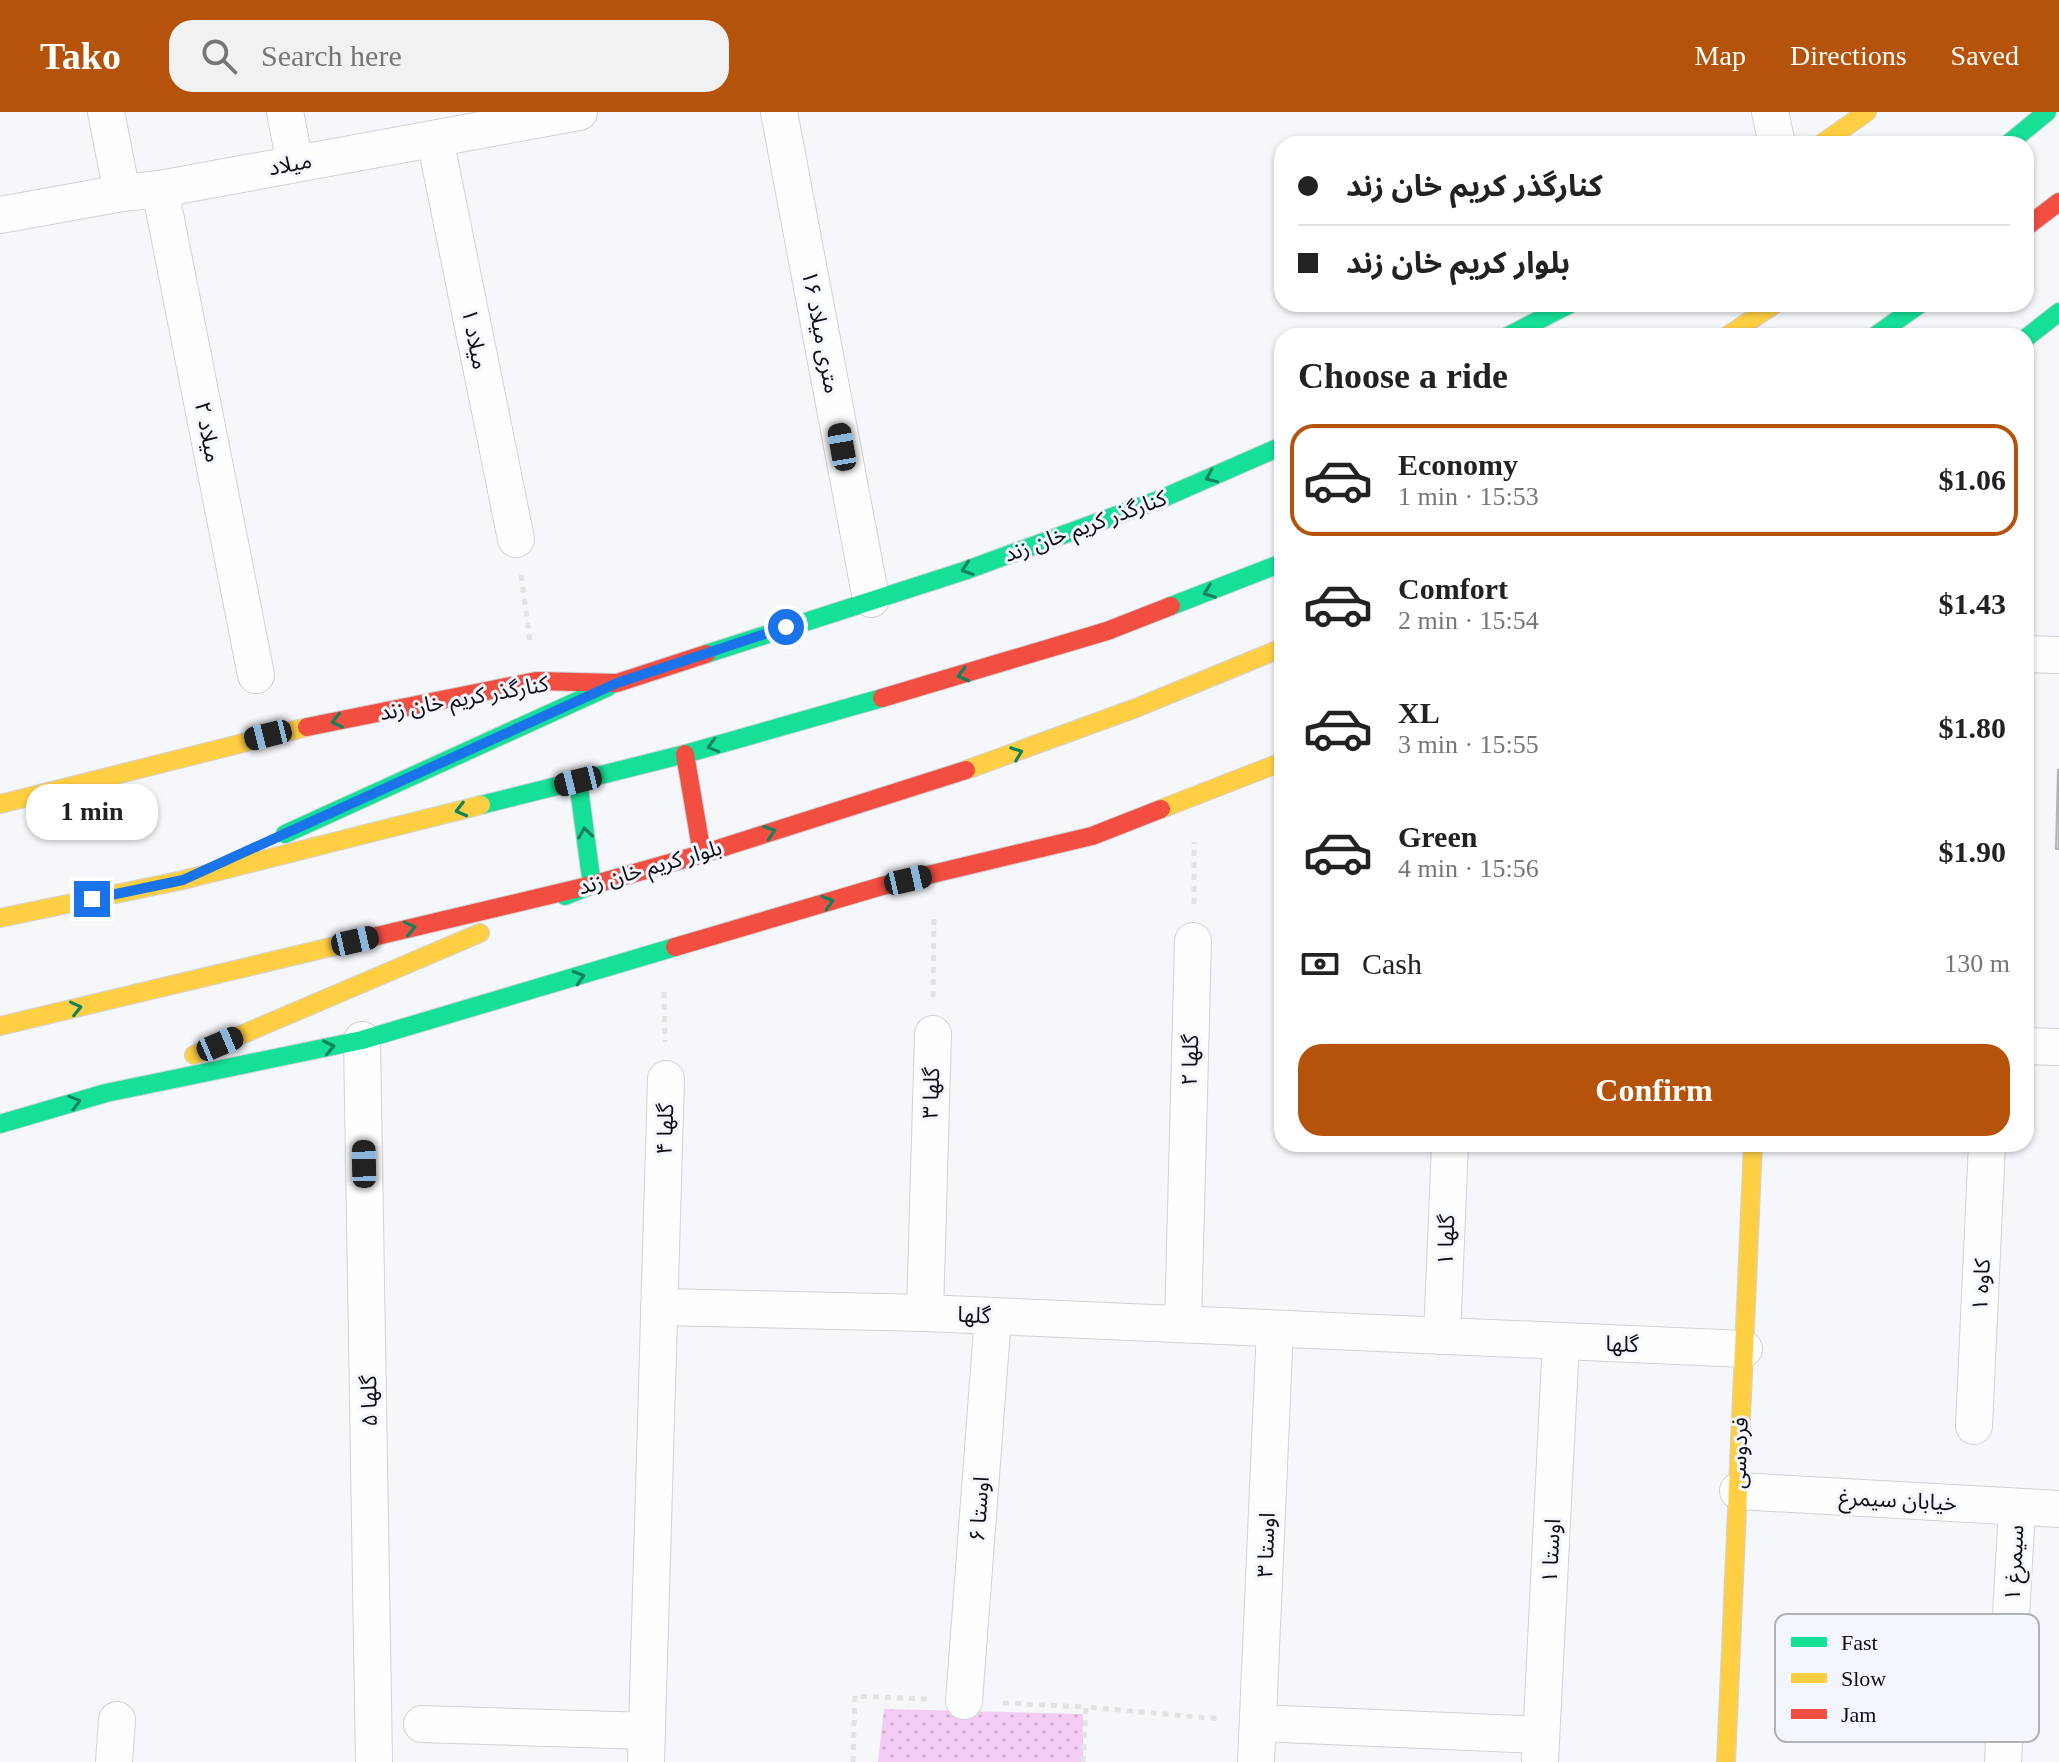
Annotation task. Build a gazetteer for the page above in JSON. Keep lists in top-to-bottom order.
{
  "streets": {
    "main road": ["کنارگذر کریم خان زند", "بلوار کریم خان زند", "فردوسی"],
    "street": [
      "میلاد",
      "۱۶ متری میلاد",
      "میلاد ۱",
      "میلاد ۲",
      "گلها ۲",
      "گلها ۳",
      "گلها ۴",
      "گلها ۱",
      "کاوه ۱",
      "گلها",
      "گلها ۵",
      "خیابان سیمرغ",
      "اوستا ۶",
      "اوستا ۳",
      "اوستا ۱",
      "سیمرغ ۱"
    ]
  },
  "crossings": [
    ["میلاد", "میلاد ۱"],
    ["میلاد", "میلاد ۲"],
    ["۱۶ متری میلاد", "کنارگذر کریم خان زند"],
    ["گلها ۲", "گلها"],
    ["گلها ۳", "گلها"],
    ["گلها ۴", "گلها"],
    ["گلها ۱", "گلها"],
    ["گلها", "فردوسی"],
    ["گلها", "اوستا ۶"],
    ["گلها", "اوستا ۳"],
    ["گلها", "اوستا ۱"],
    ["فردوسی", "خیابان سیمرغ"],
    ["خیابان سیمرغ", "سیمرغ ۱"]
  ],
  "legend": ["Fast", "Slow", "Jam"],
  "page": {
    "header": "Tako",
    "search": "Search here",
    "nav": ["Map", "Directions", "Saved"],
    "banner": ["کنارگذر کریم خان زند", "بلوار کریم خان زند"],
    "heading": "Choose a ride",
    "list": [
      {
        "name": "Economy",
        "note": "1 min · 15:53",
        "value": "$1.06"
      },
      {
        "name": "Comfort",
        "note": "2 min · 15:54",
        "value": "$1.43"
      },
      {
        "name": "XL",
        "note": "3 min · 15:55",
        "value": "$1.80"
      },
      {
        "name": "Green",
        "note": "4 min · 15:56",
        "value": "$1.90"
      }
    ],
    "bubble": "1 min",
    "pay": ["Cash", "130 m"],
    "buttons": "Confirm"
  }
}
